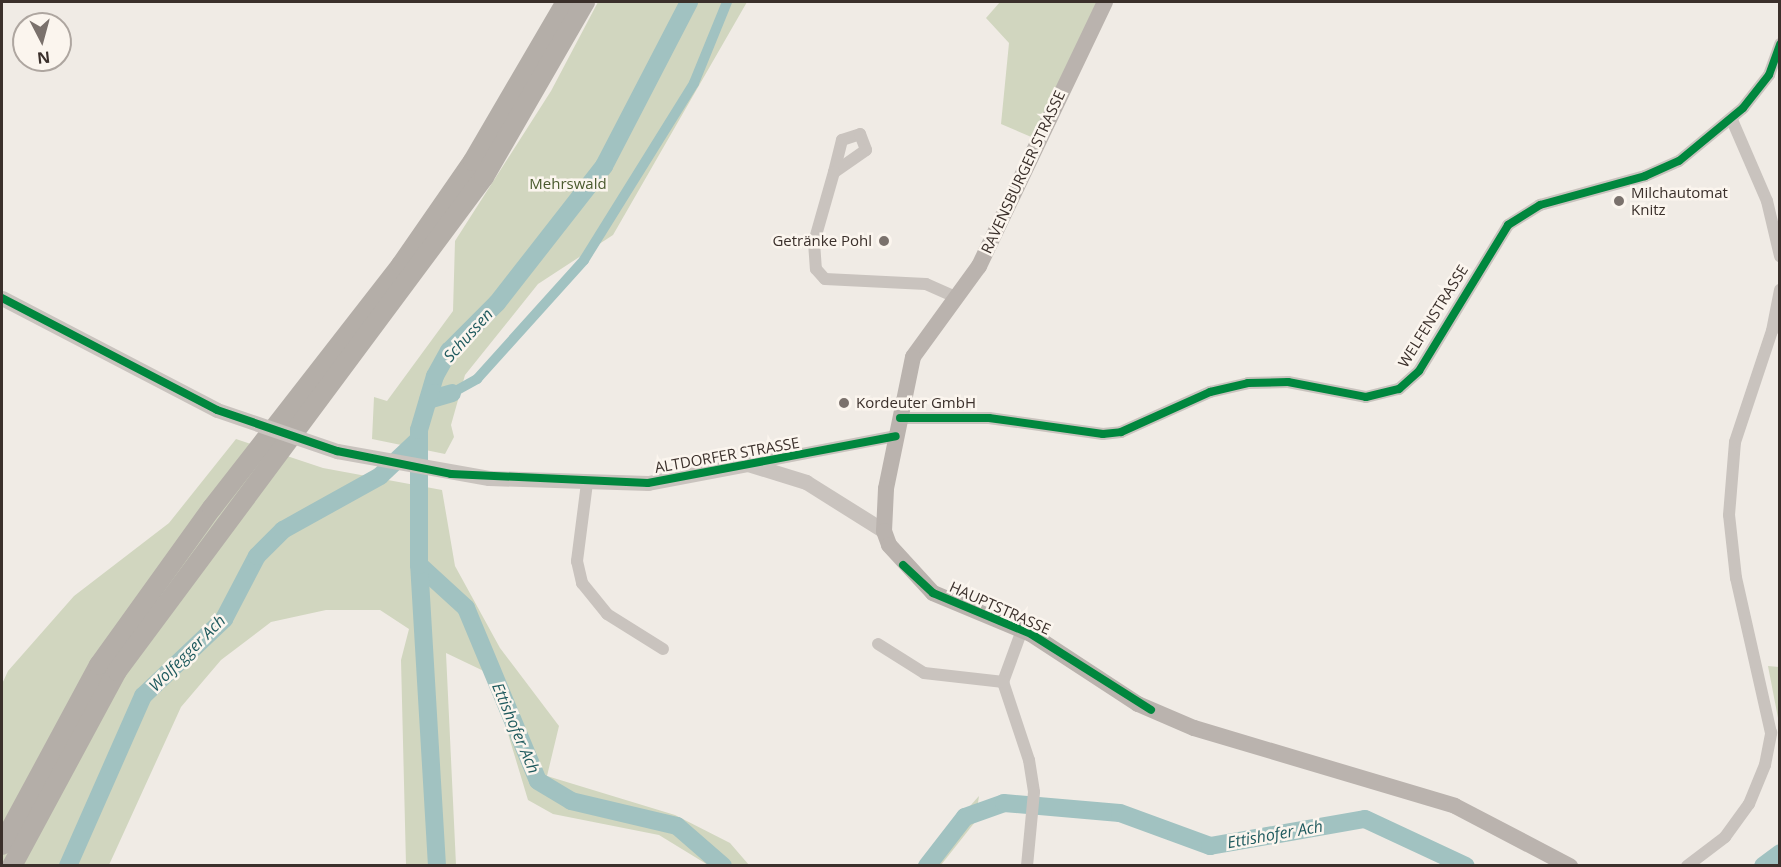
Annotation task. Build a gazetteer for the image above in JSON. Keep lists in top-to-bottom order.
{
  "streets": {
    "main road": ["RAVENSBURGER STRASSE", "HAUPTSTRASSE"],
    "street": ["WELFENSTRASSE", "ALTDORFER STRASSE"]
  },
  "crossings": [
    ["RAVENSBURGER STRASSE", "WELFENSTRASSE"],
    ["RAVENSBURGER STRASSE", "ALTDORFER STRASSE"]
  ],
  "water": ["Schussen", "Wolfegger Ach", "Ettishofer Ach"],
  "parks": ["Mehrswald"],
  "places": ["Milchautomat Knitz", "Getränke Pohl", "Kordeuter GmbH"],
  "north": "bottom"
}
